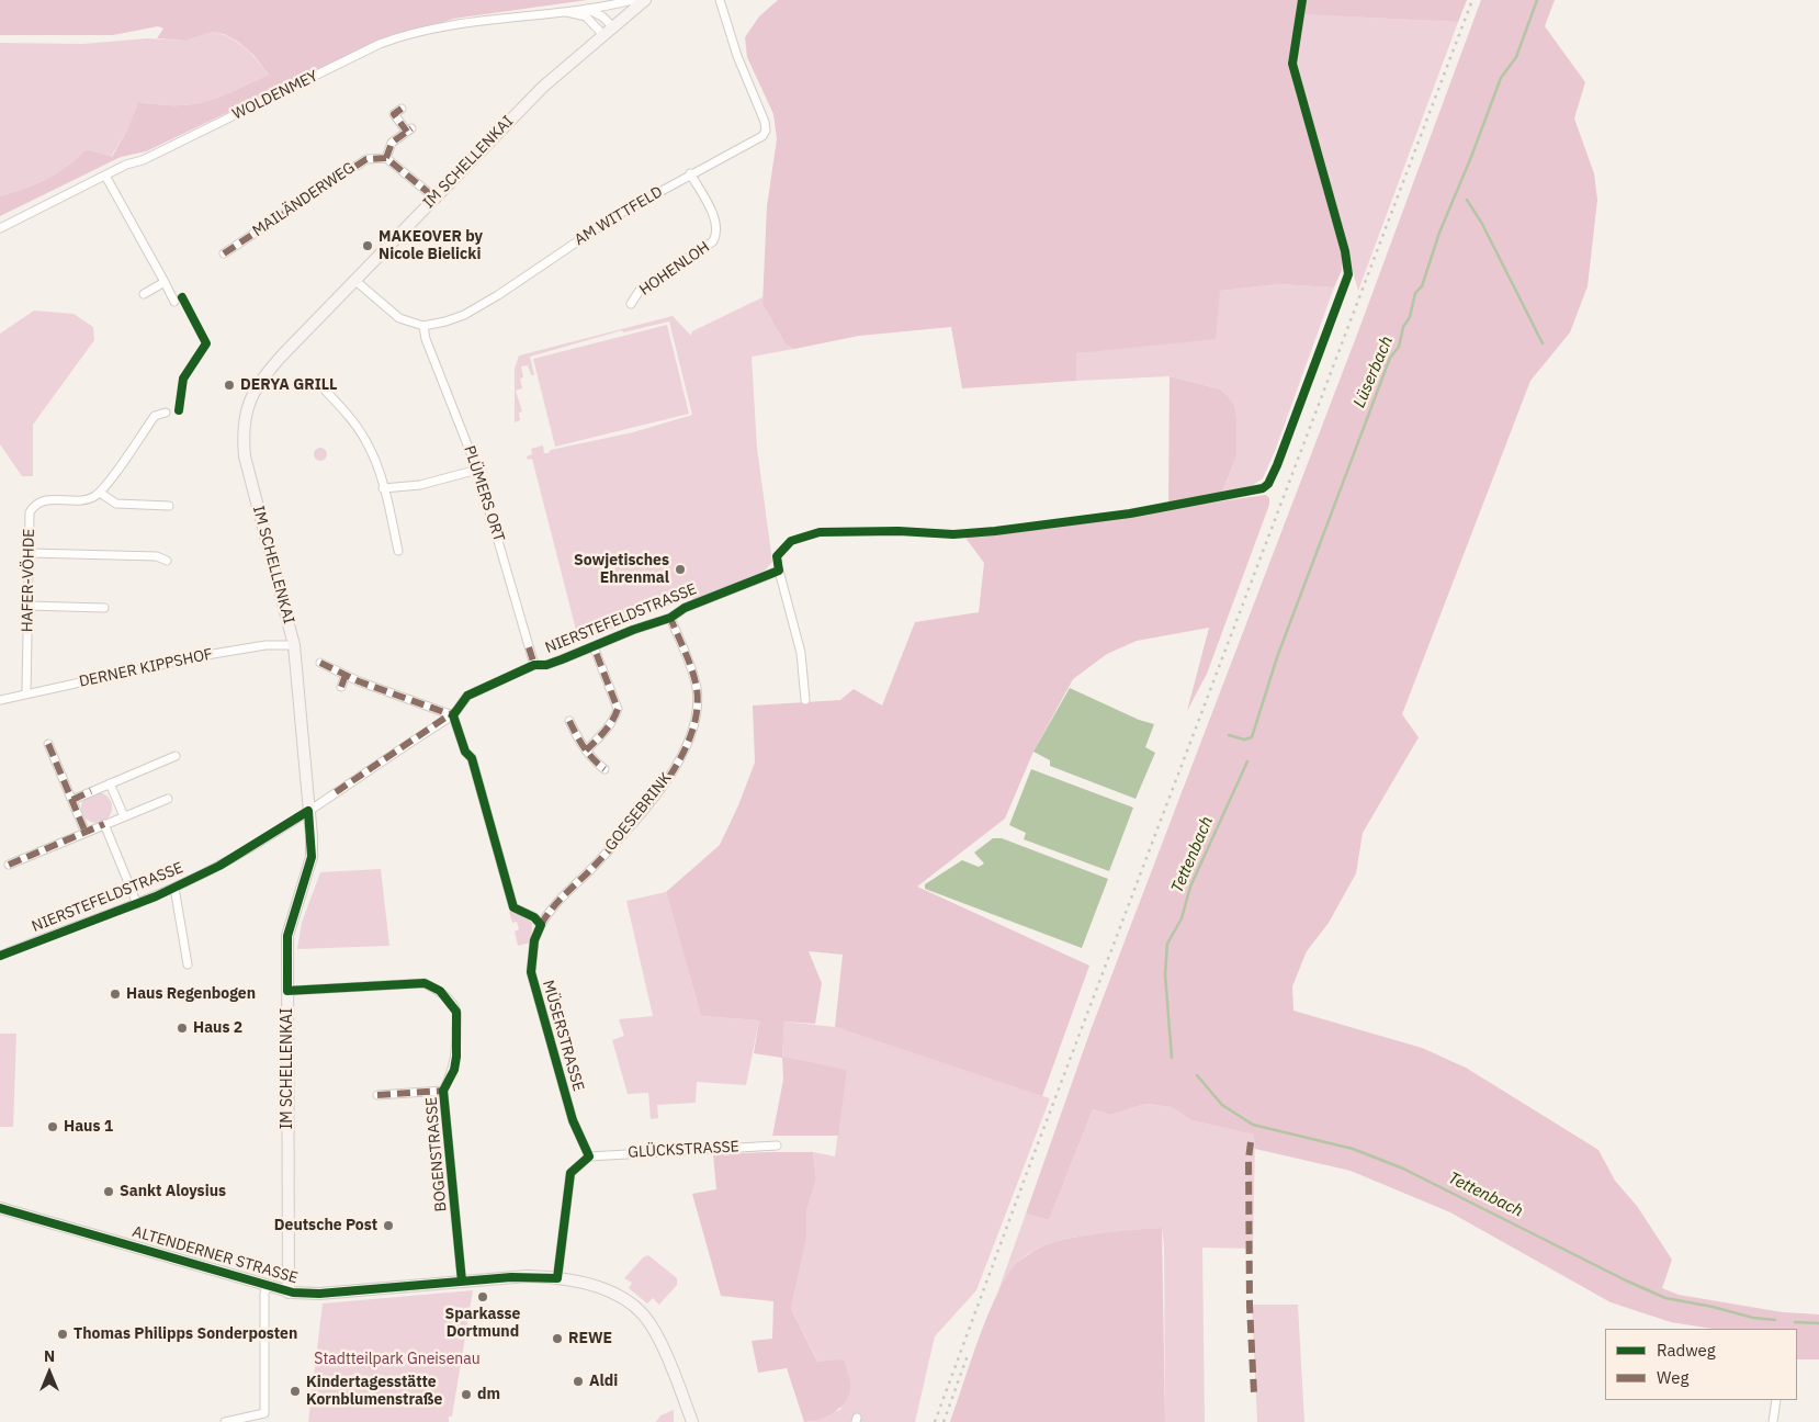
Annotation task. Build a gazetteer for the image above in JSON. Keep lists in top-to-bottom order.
{
  "streets": {
    "street": [
      "WOLDENMEY",
      "IM SCHELLENKAI",
      "MAILÄNDERWEG",
      "AM WITTFELD",
      "HOHENLOH",
      "PLÜMERS ORT",
      "HAFER-VÖHDE",
      "NIERSTEFELDSTRASSE",
      "DERNER KIPPSHOF",
      "GOESEBRINK",
      "MÜSERSTRASSE",
      "GLÜCKSTRASSE",
      "BOGENSTRASSE",
      "ALTENDERNER STRASSE"
    ]
  },
  "crossings": [
    ["IM SCHELLENKAI", "NIERSTEFELDSTRASSE"],
    ["IM SCHELLENKAI", "DERNER KIPPSHOF"],
    ["IM SCHELLENKAI", "BOGENSTRASSE"],
    ["IM SCHELLENKAI", "ALTENDERNER STRASSE"],
    ["AM WITTFELD", "HOHENLOH"],
    ["AM WITTFELD", "PLÜMERS ORT"],
    ["PLÜMERS ORT", "NIERSTEFELDSTRASSE"],
    ["HAFER-VÖHDE", "DERNER KIPPSHOF"],
    ["NIERSTEFELDSTRASSE", "GOESEBRINK"],
    ["GOESEBRINK", "MÜSERSTRASSE"],
    ["MÜSERSTRASSE", "GLÜCKSTRASSE"],
    ["BOGENSTRASSE", "ALTENDERNER STRASSE"]
  ],
  "water": ["Lüserbach", "Tettenbach"],
  "parks": ["Stadtteilpark Gneisenau"],
  "places": [
    "MAKEOVER by Nicole Bielicki",
    "DERYA GRILL",
    "Sowjetisches Ehrenmal",
    "Haus Regenbogen",
    "Haus 2",
    "Haus 1",
    "Sankt Aloysius",
    "Deutsche Post",
    "Sparkasse Dortmund",
    "Thomas Philipps Sonderposten",
    "REWE",
    "Aldi",
    "Kindertagesstätte Kornblumenstraße",
    "dm"
  ],
  "legend": ["Radweg", "Weg"],
  "north": "top"
}
